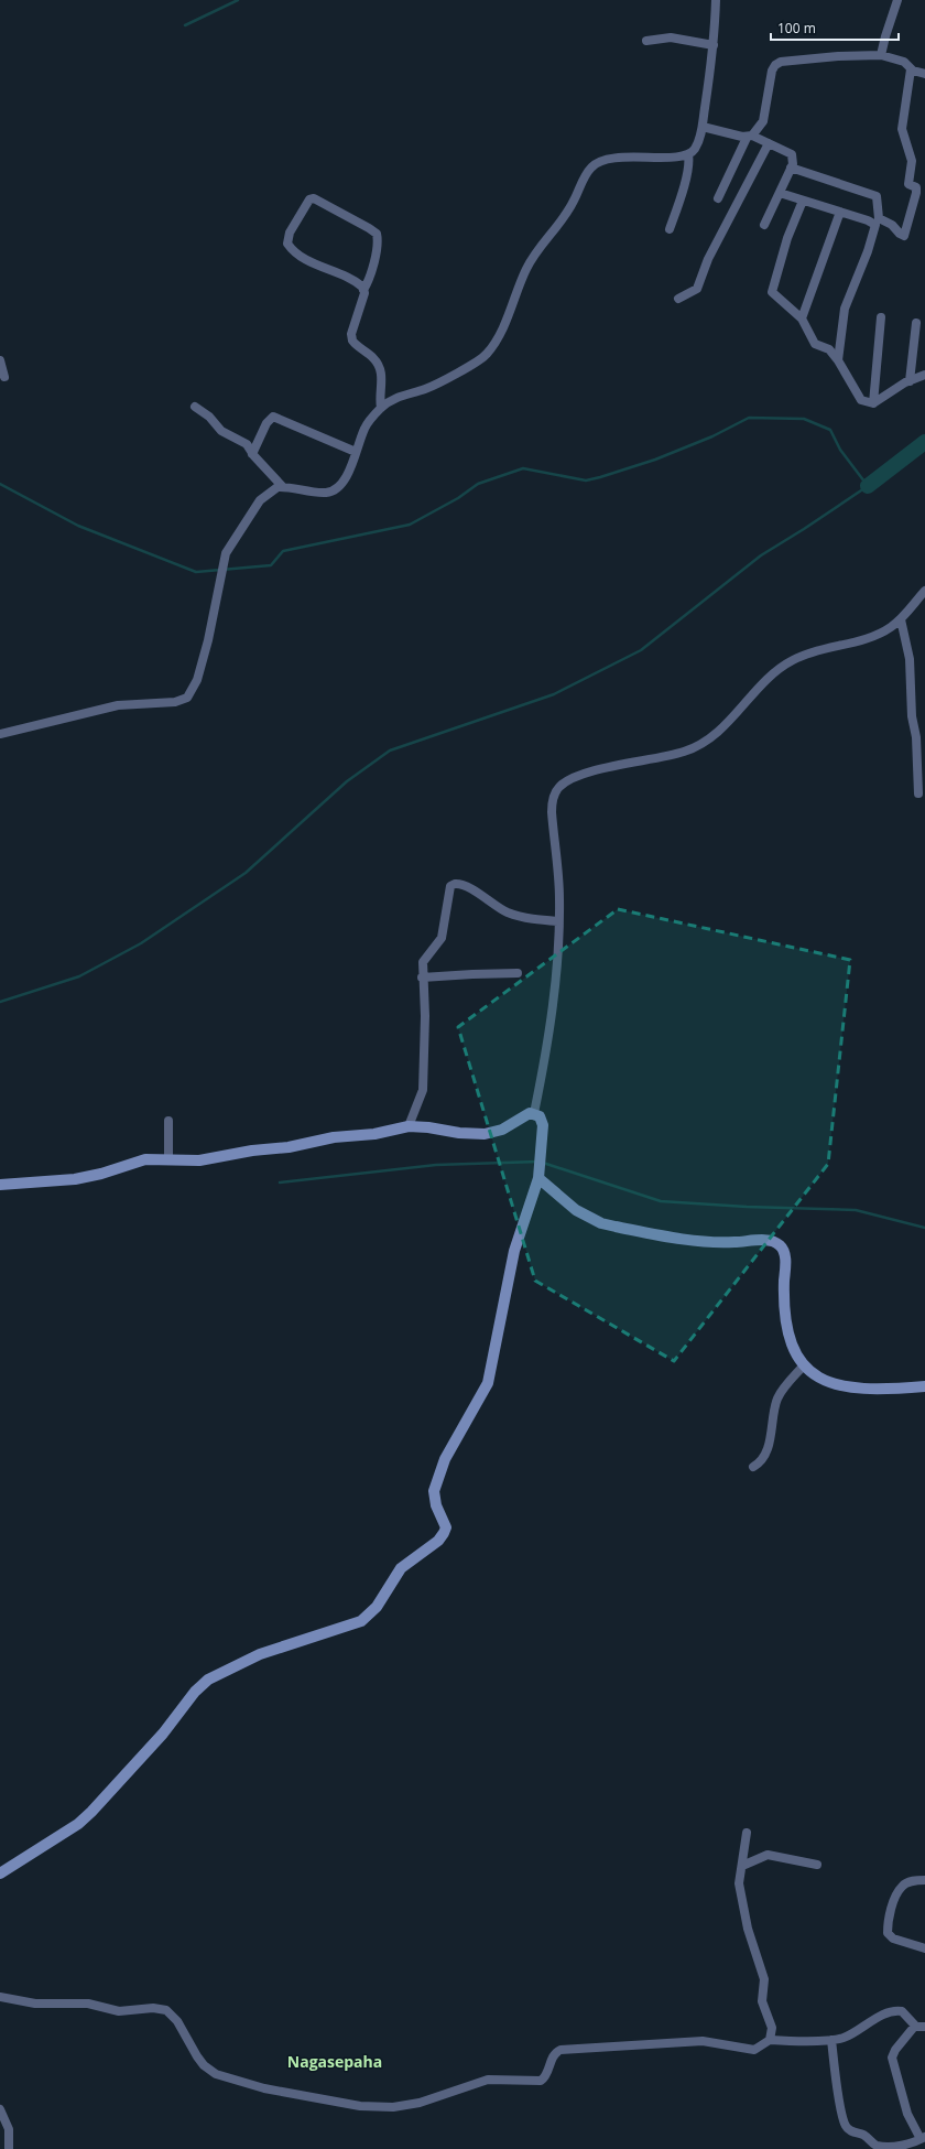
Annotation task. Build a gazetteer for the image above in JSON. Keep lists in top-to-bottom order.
{
  "districts": ["Nagasepaha"],
  "scale_bar": "100 m"
}
